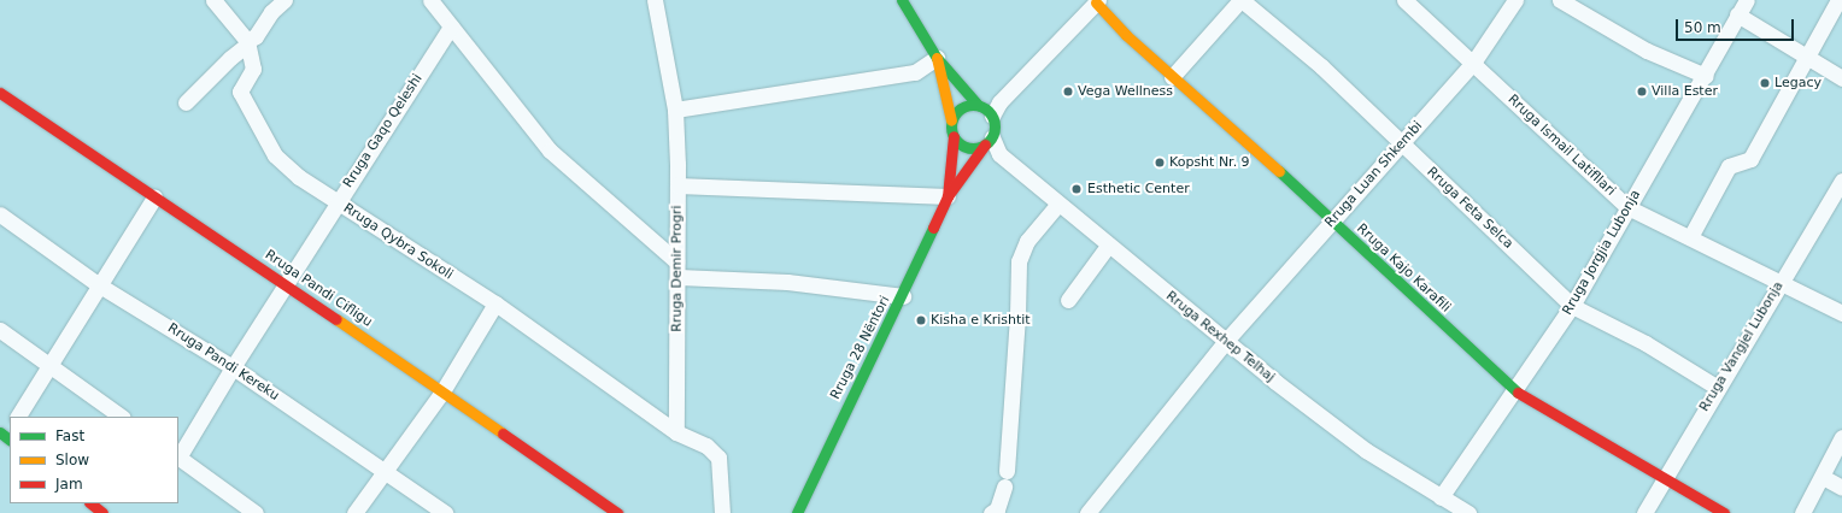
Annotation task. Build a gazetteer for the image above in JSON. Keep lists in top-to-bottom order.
{
  "streets": {
    "street": [
      "Rruga Gaqo Qeleshi",
      "Rruga Ismail Latifllari",
      "Rruga Luan Shkembi",
      "Rruga Feta Selca",
      "Rruga Qybra Sokoli",
      "Rruga Jorgjia Lubonja",
      "Rruga Demir Progri",
      "Rruga Kajo Karafili",
      "Rruga Pandi Cifligu",
      "Rruga Rexhep Telhaj",
      "Rruga Vangjel Lubonja",
      "Rruga 28 Nëntori",
      "Rruga Pandi Kereku"
    ]
  },
  "crossings": [
    ["Rruga Gaqo Qeleshi", "Rruga Qybra Sokoli"],
    ["Rruga Gaqo Qeleshi", "Rruga Pandi Cifligu"],
    ["Rruga Gaqo Qeleshi", "Rruga Pandi Kereku"],
    ["Rruga Ismail Latifllari", "Rruga Luan Shkembi"],
    ["Rruga Ismail Latifllari", "Rruga Jorgjia Lubonja"],
    ["Rruga Ismail Latifllari", "Rruga Vangjel Lubonja"],
    ["Rruga Luan Shkembi", "Rruga Feta Selca"],
    ["Rruga Luan Shkembi", "Rruga Kajo Karafili"],
    ["Rruga Luan Shkembi", "Rruga Rexhep Telhaj"],
    ["Rruga Feta Selca", "Rruga Jorgjia Lubonja"],
    ["Rruga Feta Selca", "Rruga Vangjel Lubonja"],
    ["Rruga Qybra Sokoli", "Rruga Demir Progri"],
    ["Rruga Jorgjia Lubonja", "Rruga Kajo Karafili"],
    ["Rruga Jorgjia Lubonja", "Rruga Rexhep Telhaj"],
    ["Rruga Kajo Karafili", "Rruga Vangjel Lubonja"],
    ["Rruga Rexhep Telhaj", "Rruga 28 Nëntori"]
  ],
  "places": [
    "Legacy",
    "Vega Wellness",
    "Villa Ester",
    "Kopsht Nr. 9",
    "Esthetic Center",
    "Kisha e Krishtit"
  ],
  "legend": ["Fast", "Slow", "Jam"],
  "scale_bar": "50 m"
}
